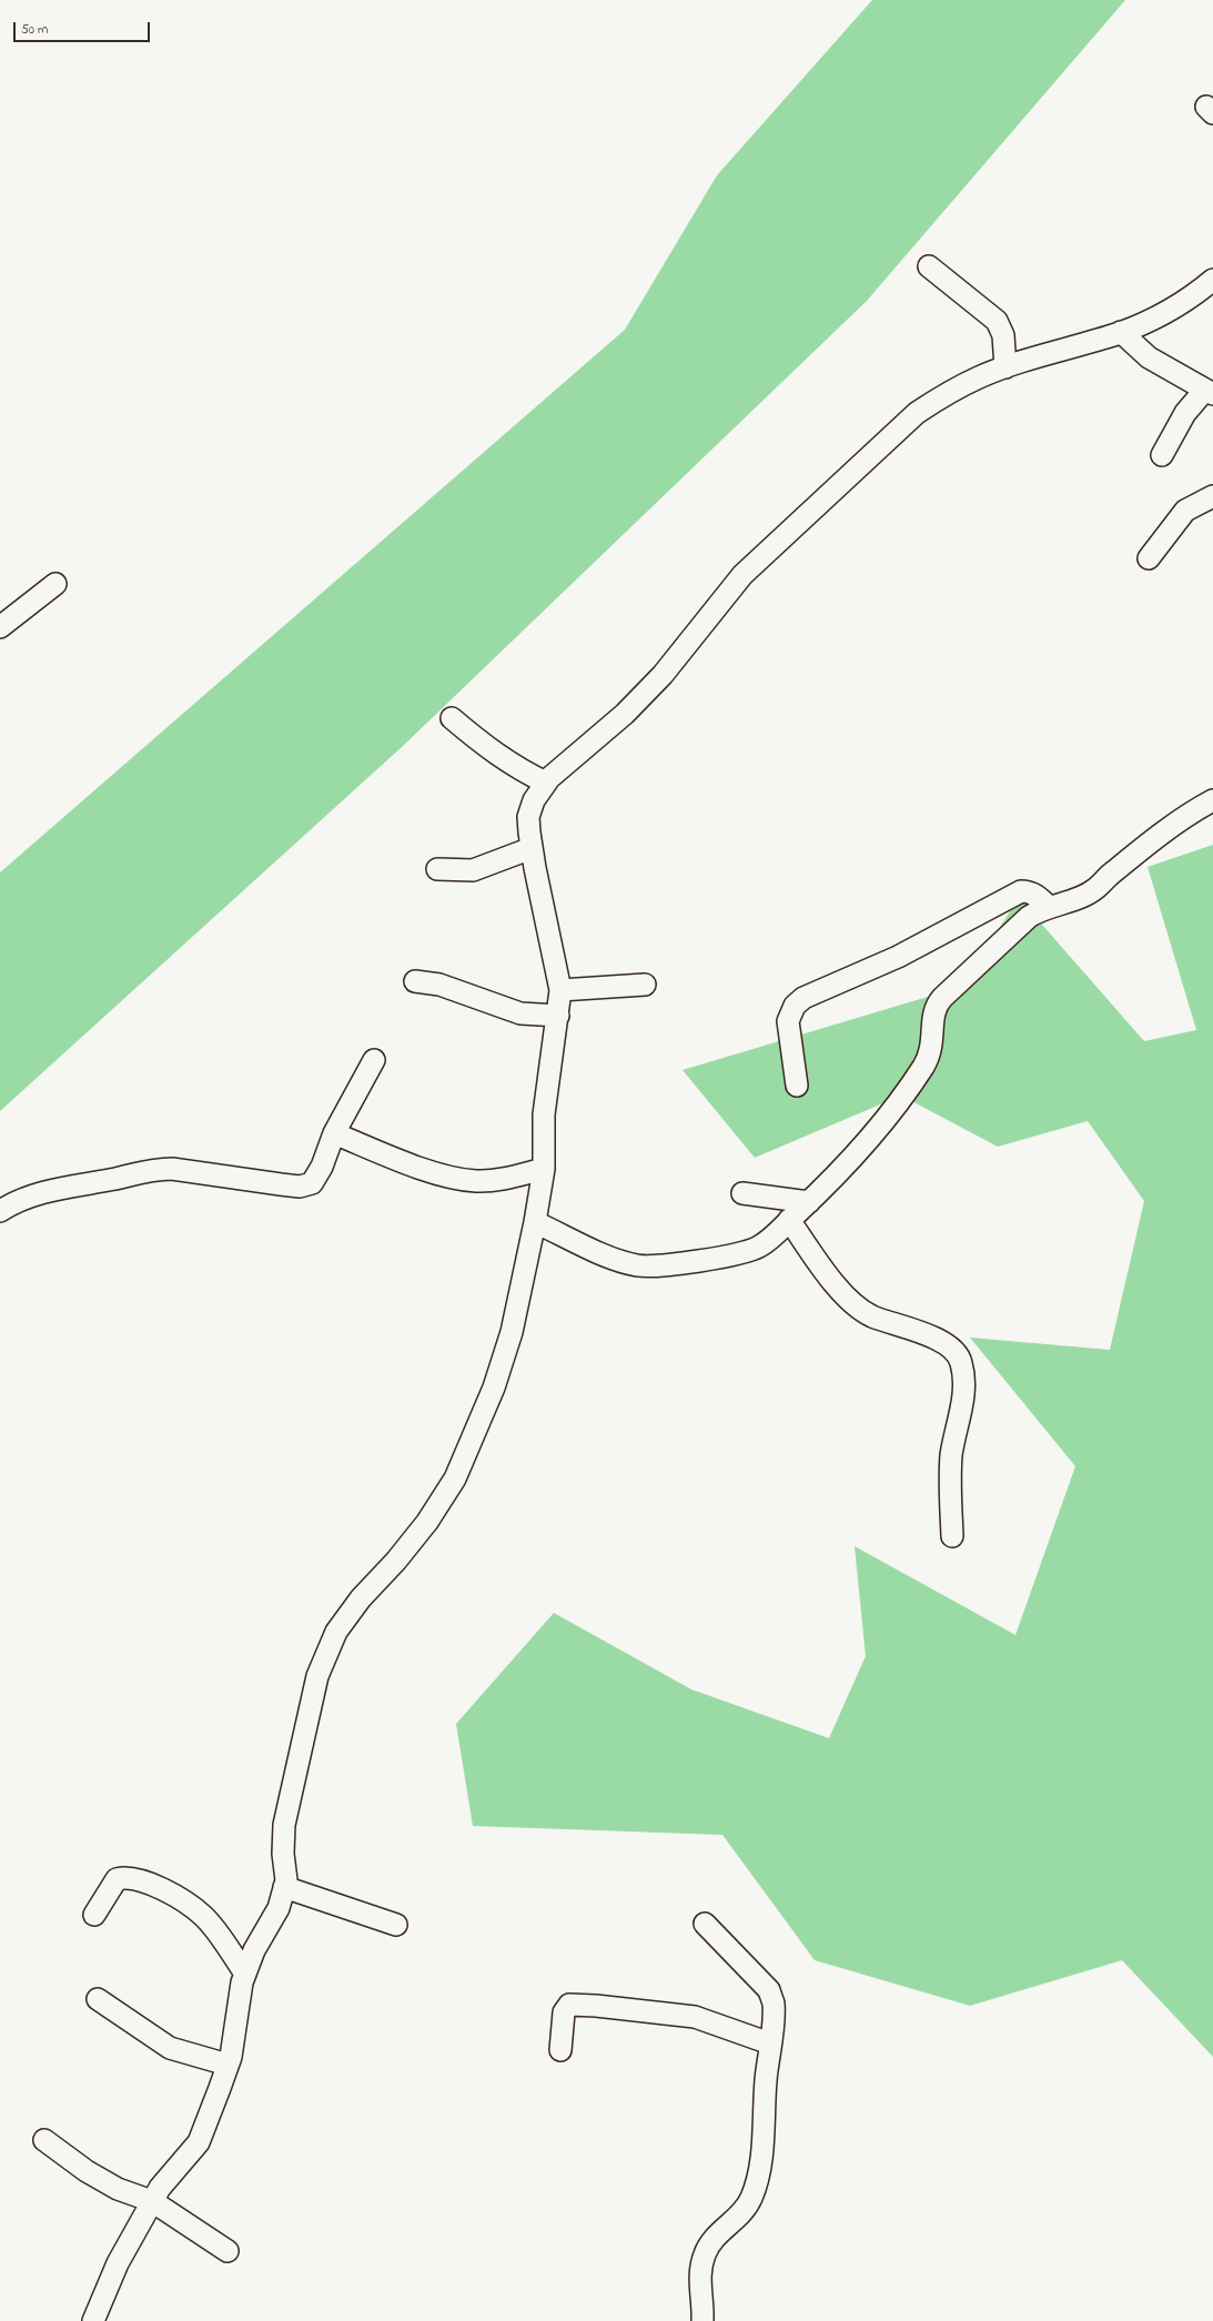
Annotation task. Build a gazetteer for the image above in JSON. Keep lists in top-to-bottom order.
{
  "scale_bar": "50 m"
}
